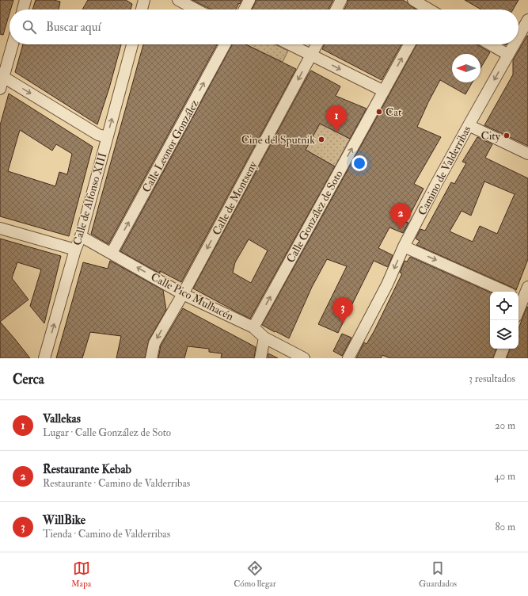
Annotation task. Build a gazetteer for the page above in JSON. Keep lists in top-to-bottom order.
{
  "streets": {
    "street": [
      "Calle Leonor González",
      "Camino de Valderribas",
      "Calle de Montseny",
      "Calle de Alfonso XIII",
      "Calle González de Soto",
      "Calle Pico Mulhacén"
    ]
  },
  "crossings": [
    ["Calle Leonor González", "Calle Pico Mulhacén"],
    ["Calle de Montseny", "Calle Pico Mulhacén"],
    ["Calle de Alfonso XIII", "Calle Pico Mulhacén"],
    ["Calle González de Soto", "Calle Pico Mulhacén"]
  ],
  "one_way": [
    "Calle Leonor González",
    "Camino de Valderribas",
    "Calle de Montseny",
    "Calle de Alfonso XIII",
    "Calle González de Soto"
  ],
  "places": ["Cat", "City", "Cine del Sputnik"],
  "north": "left",
  "page": {
    "search": "Buscar aquí",
    "pins": ["1", "2", "3"],
    "heading": ["Cerca", "3 resultados"],
    "list": [
      {
        "mark": "1",
        "name": "Vallekas",
        "note": "Lugar · Calle González de Soto",
        "value": "20 m"
      },
      {
        "mark": "2",
        "name": "Restaurante Kebab",
        "note": "Restaurante · Camino de Valderribas",
        "value": "40 m"
      },
      {
        "mark": "3",
        "name": "WillBike",
        "note": "Tienda · Camino de Valderribas",
        "value": "80 m"
      }
    ],
    "nav": ["Mapa", "Cómo llegar", "Guardados"]
  }
}
